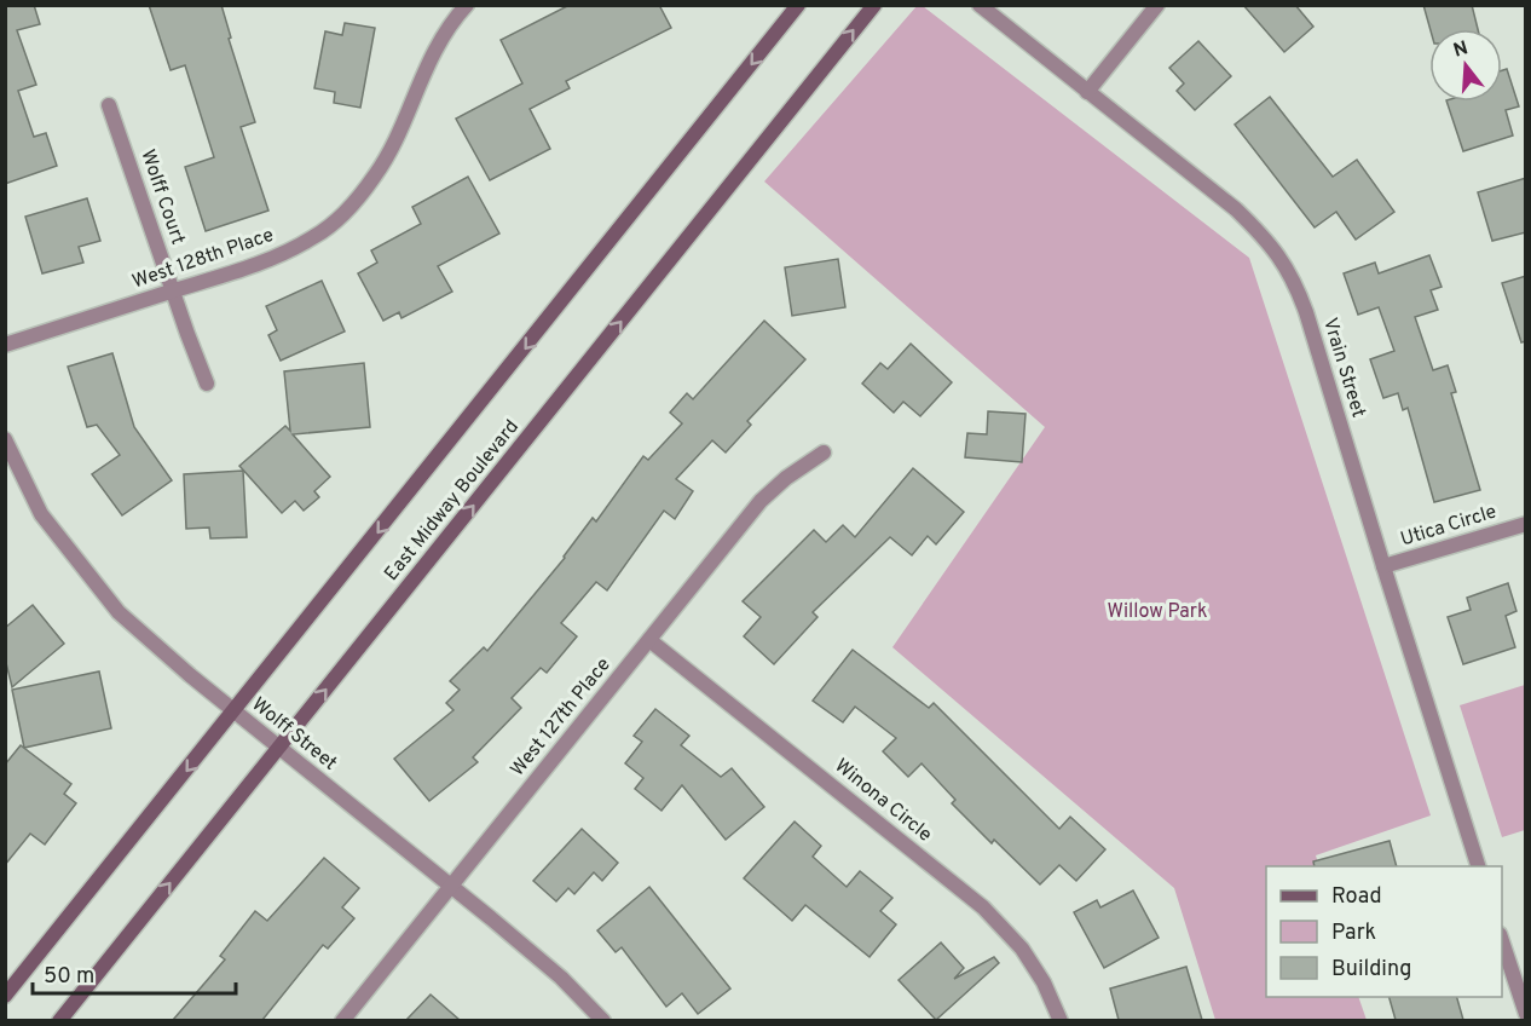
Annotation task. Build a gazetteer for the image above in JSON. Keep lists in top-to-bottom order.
{
  "streets": {
    "main road": ["East Midway Boulevard"],
    "street": [
      "Wolff Court",
      "West 128th Place",
      "Vrain Street",
      "Utica Circle",
      "West 127th Place",
      "Wolff Street",
      "Winona Circle"
    ]
  },
  "crossings": [
    ["Wolff Court", "West 128th Place"],
    ["Vrain Street", "Utica Circle"],
    ["East Midway Boulevard", "Wolff Street"],
    ["West 127th Place", "Wolff Street"],
    ["West 127th Place", "Winona Circle"]
  ],
  "parks": ["Willow Park"],
  "legend": ["Road", "Park", "Building"],
  "scale_bar": "50 m",
  "north": "top"
}
